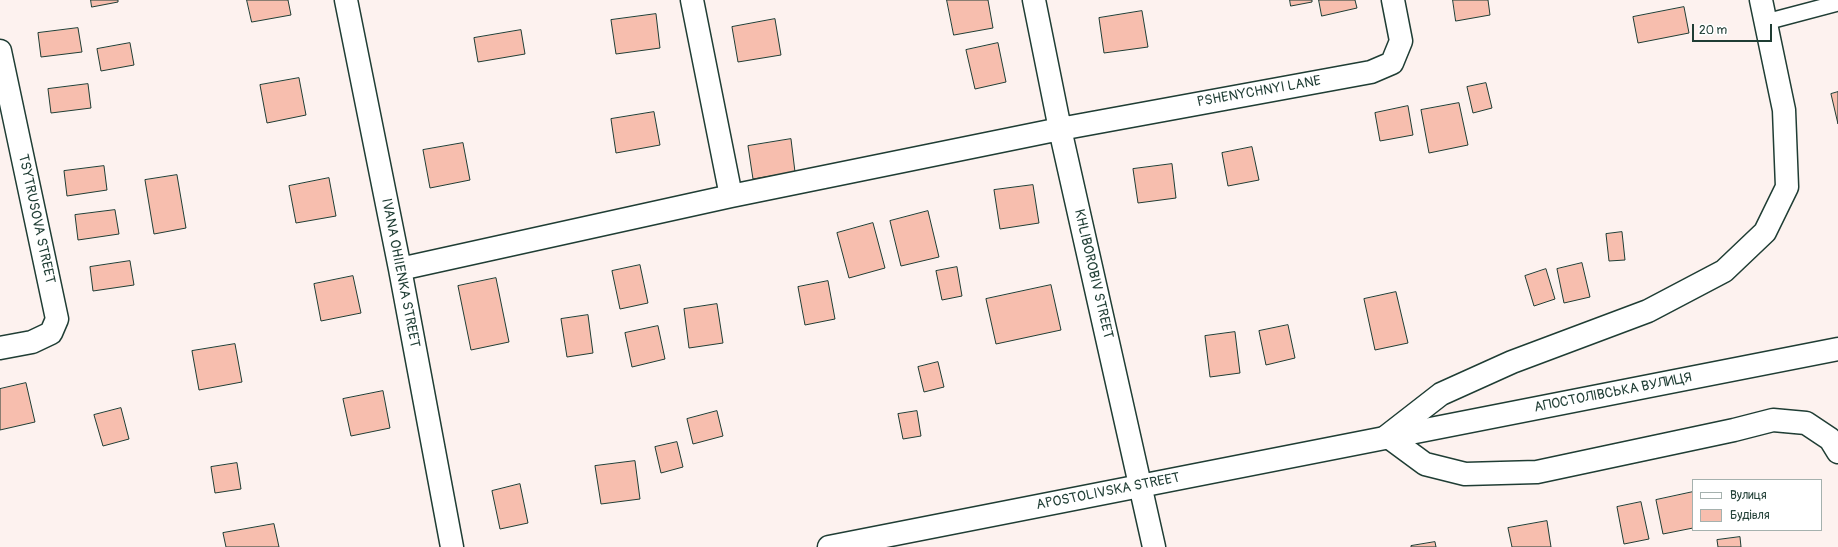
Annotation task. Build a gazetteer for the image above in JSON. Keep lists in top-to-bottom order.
{
  "streets": {
    "street": [
      "PSHENYCHNYI LANE",
      "TSYTRUSOVA STREET",
      "IVANA OHIIENKA STREET",
      "KHLIBOROBIV STREET",
      "АПОСТОЛІВСЬКА ВУЛИЦЯ",
      "APOSTOLIVSKA STREET"
    ]
  },
  "crossings": [
    ["PSHENYCHNYI LANE", "IVANA OHIIENKA STREET"],
    ["PSHENYCHNYI LANE", "KHLIBOROBIV STREET"],
    ["KHLIBOROBIV STREET", "APOSTOLIVSKA STREET"],
    ["АПОСТОЛІВСЬКА ВУЛИЦЯ", "APOSTOLIVSKA STREET"]
  ],
  "legend": ["Вулиця", "Будівля"],
  "scale_bar": "20 m"
}
